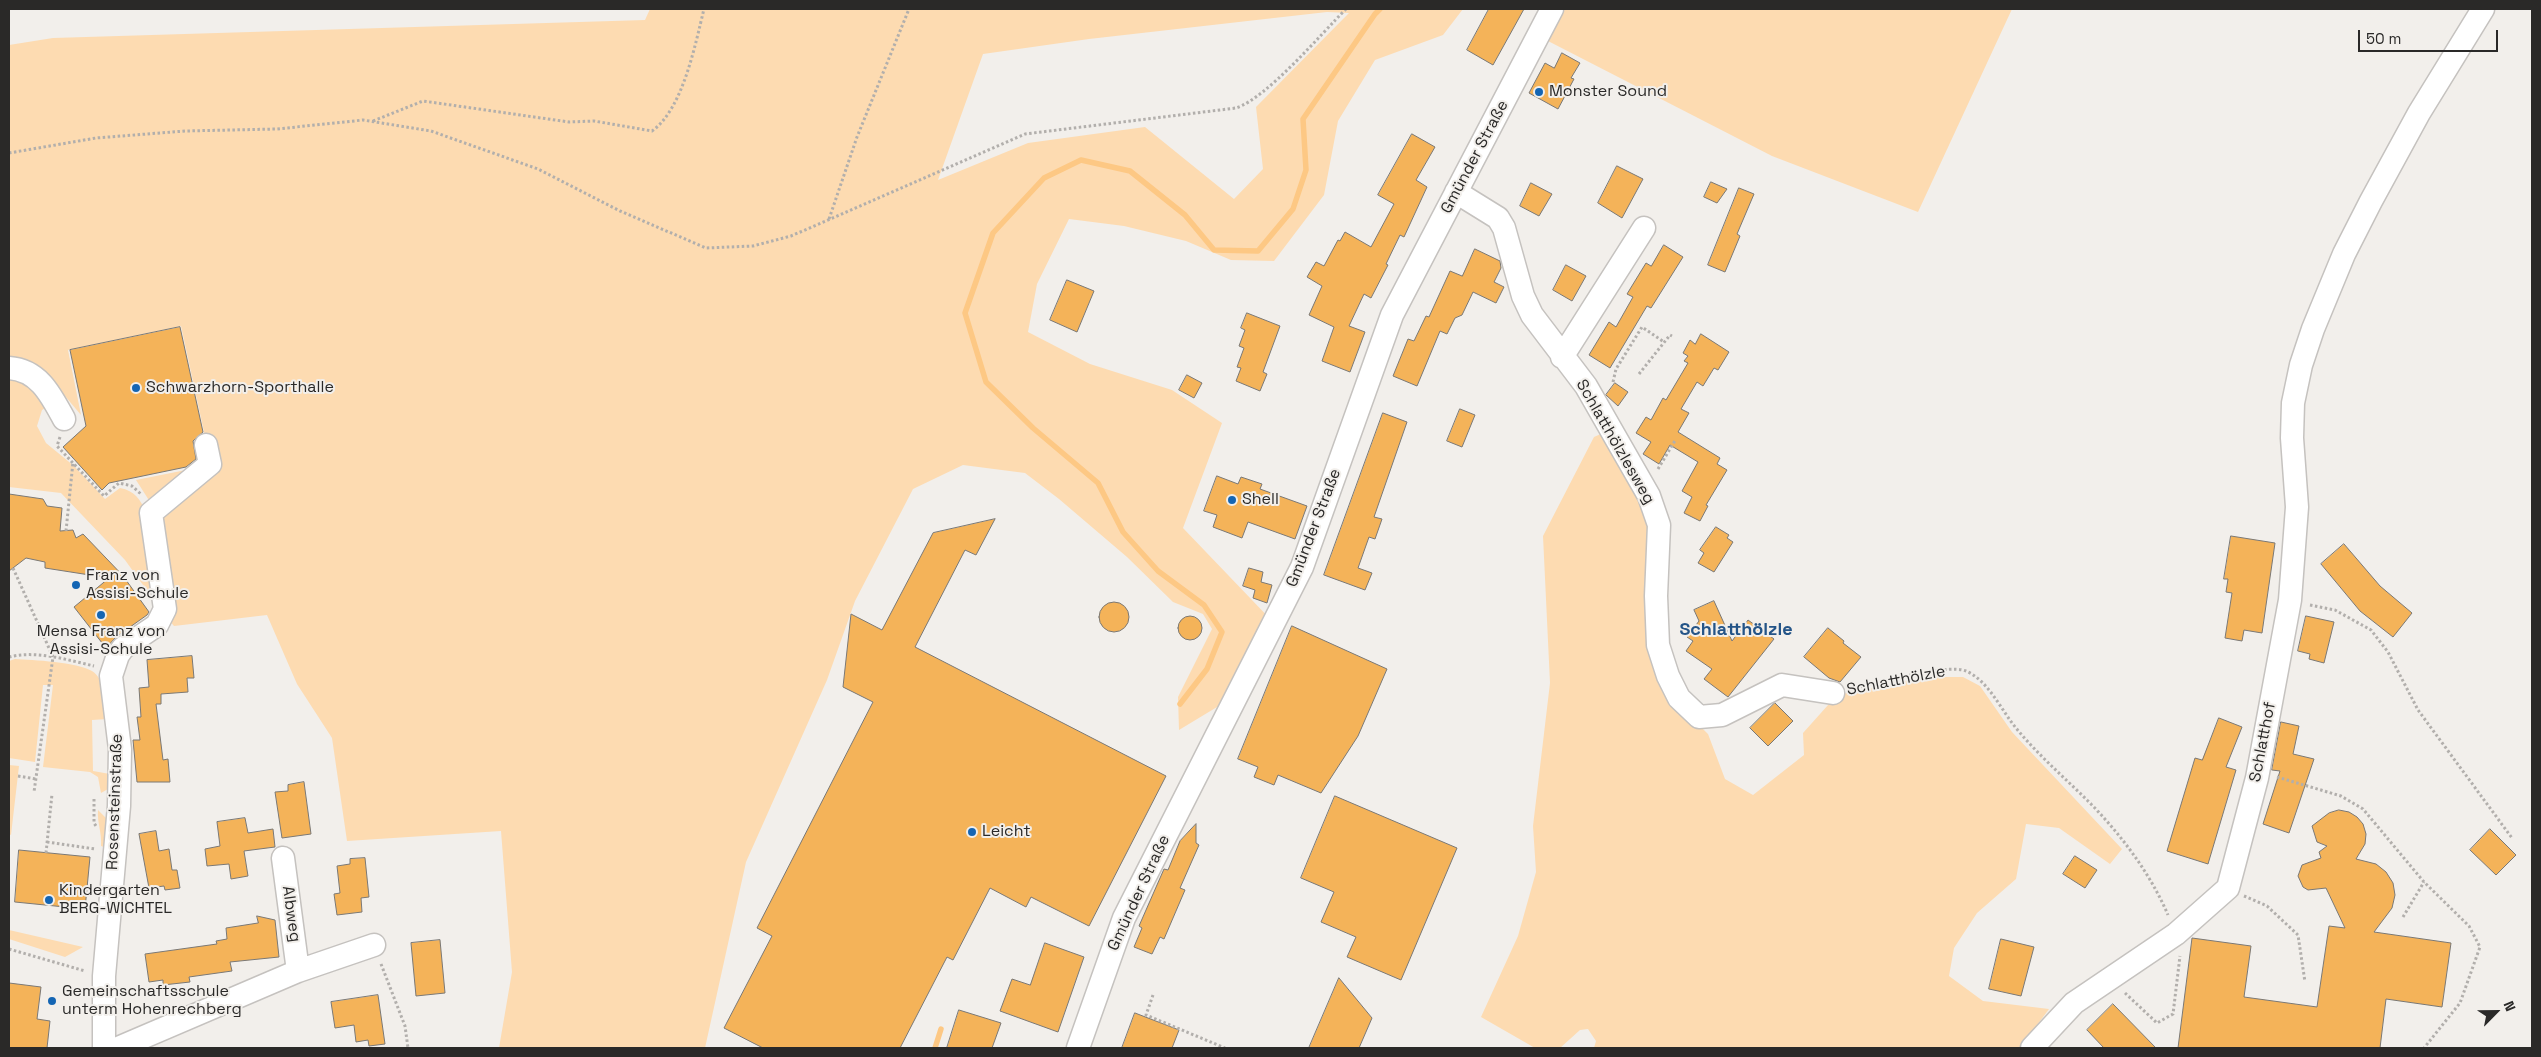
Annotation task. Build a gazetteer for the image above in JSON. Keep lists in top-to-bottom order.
{
  "streets": {
    "street": [
      "Gmünder Straße",
      "Schlatthölzlesweg",
      "Schlatthölzle",
      "Schlatthof",
      "Rosensteinstraße",
      "Albweg"
    ]
  },
  "crossings": [
    ["Gmünder Straße", "Schlatthölzlesweg"],
    ["Schlatthölzlesweg", "Schlatthölzle"]
  ],
  "districts": ["Schlatthölzle"],
  "places": [
    "Monster Sound",
    "Schwarzhorn-Sporthalle",
    "Shell",
    "Franz von Assisi-Schule",
    "Mensa Franz von Assisi-Schule",
    "Leicht",
    "Kindergarten BERG-WICHTEL",
    "Gemeinschaftsschule unterm Hohenrechberg"
  ],
  "scale_bar": "50 m",
  "north": "top right"
}
